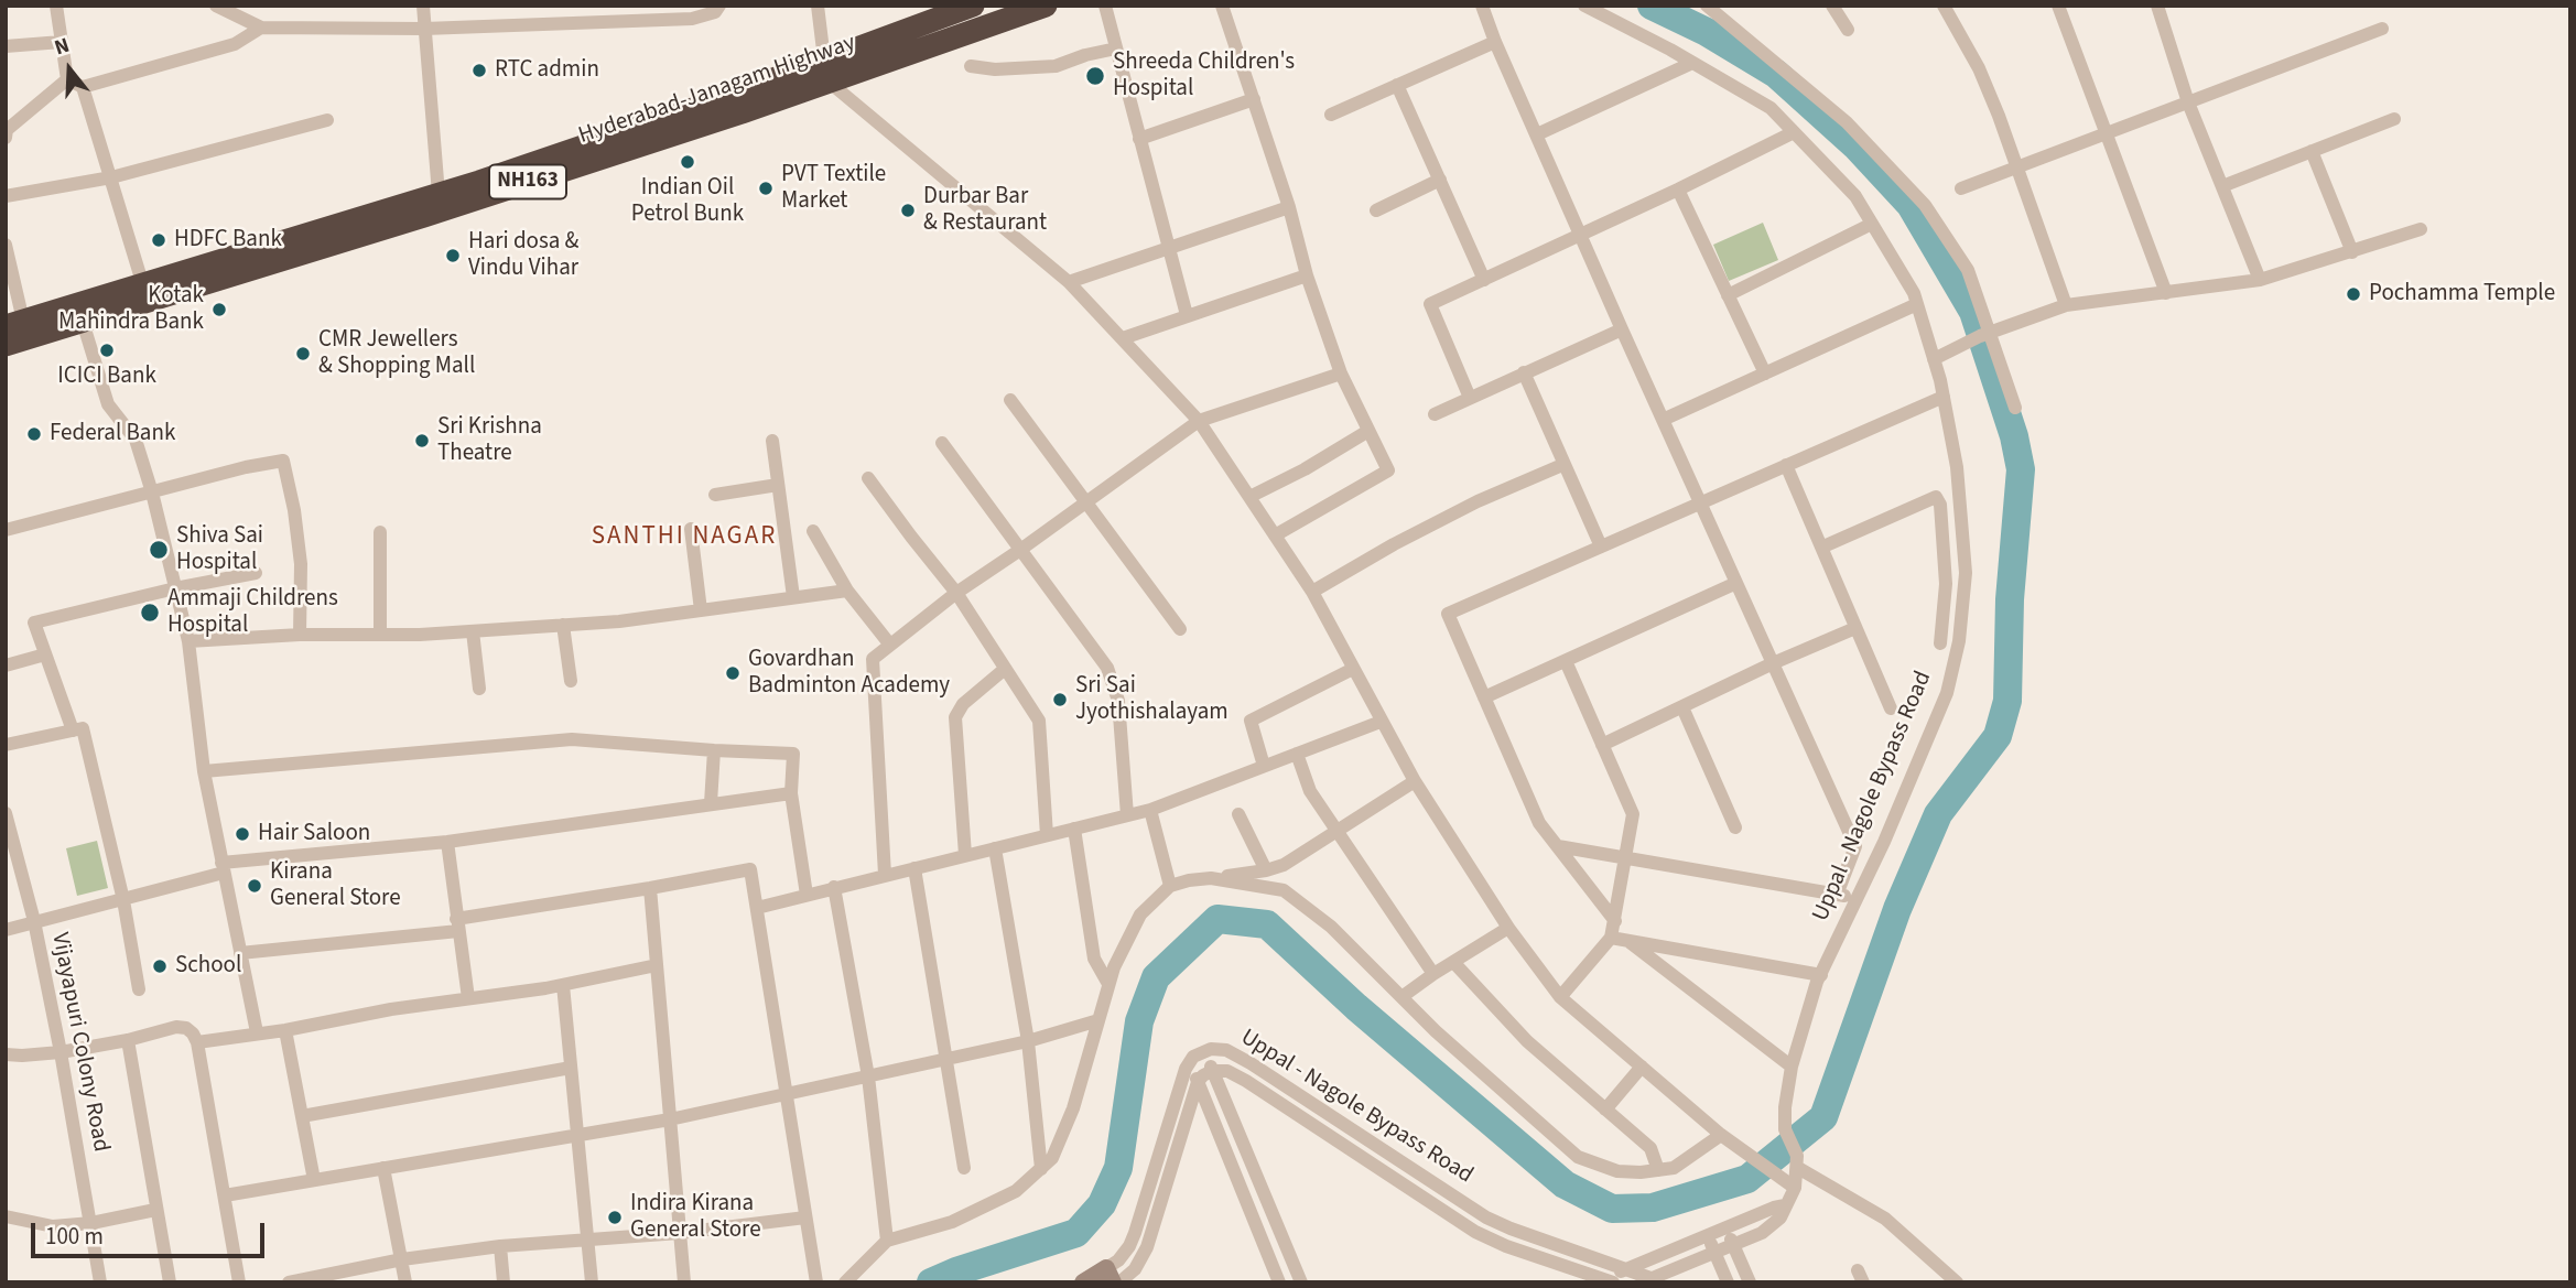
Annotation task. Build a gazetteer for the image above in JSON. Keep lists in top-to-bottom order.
{
  "streets": {
    "highway": ["Hyderabad-Janagam Highway", "NH163"],
    "street": ["Uppal - Nagole Bypass Road", "Vijayapuri Colony Road"]
  },
  "districts": ["SANTHI NAGAR"],
  "places": [
    "RTC admin",
    "Shreeda Children's Hospital",
    "Indian Oil Petrol Bunk",
    "PVT Textile Market",
    "Durbar Bar & Restaurant",
    "HDFC Bank",
    "Hari dosa & Vindu Vihar",
    "Pochamma Temple",
    "Kotak Mahindra Bank",
    "ICICI Bank",
    "CMR Jewellers & Shopping Mall",
    "Federal Bank",
    "Sri Krishna Theatre",
    "Shiva Sai Hospital",
    "Ammaji Childrens Hospital",
    "Govardhan Badminton Academy",
    "Sri Sai Jyothishalayam",
    "Hair Saloon",
    "Kirana General Store",
    "School",
    "Indira Kirana General Store"
  ],
  "scale_bar": "100 m",
  "north": "top"
}
